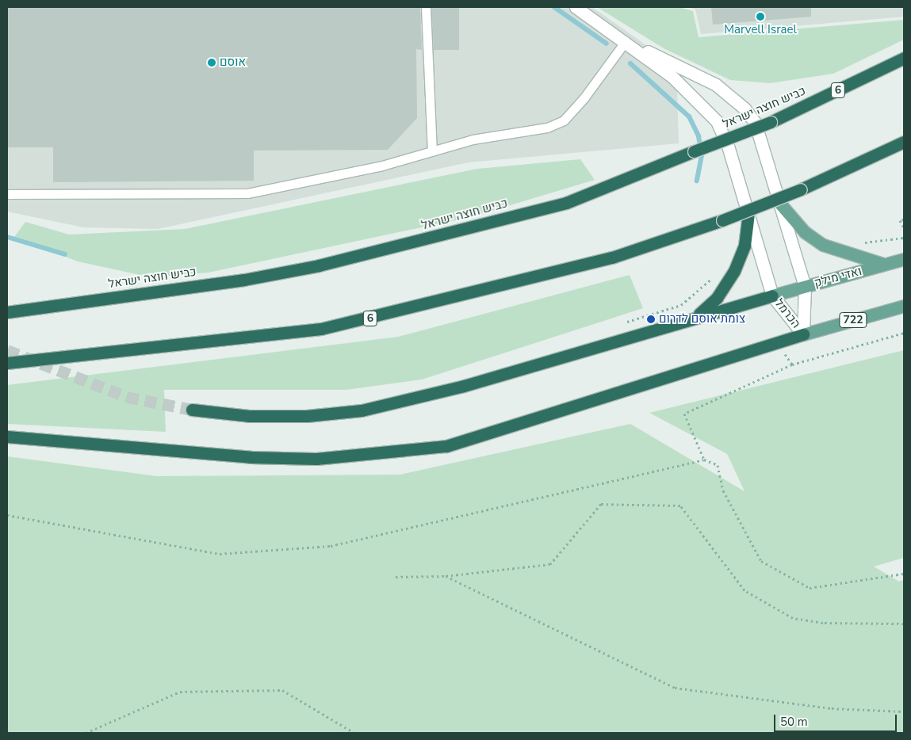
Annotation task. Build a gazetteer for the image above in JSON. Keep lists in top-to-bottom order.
{
  "streets": {
    "highway": ["6", "כביש חוצה ישראל"],
    "main road": ["ואדי מילק", "722"],
    "street": ["הכרמל"]
  },
  "crossings": [
    ["ואדי מילק", "הכרמל"],
    ["הכרמל", "722"]
  ],
  "places": ["Marvell Israel", "אוסם", "צומת אוסם לדרום"],
  "scale_bar": "50 m"
}
